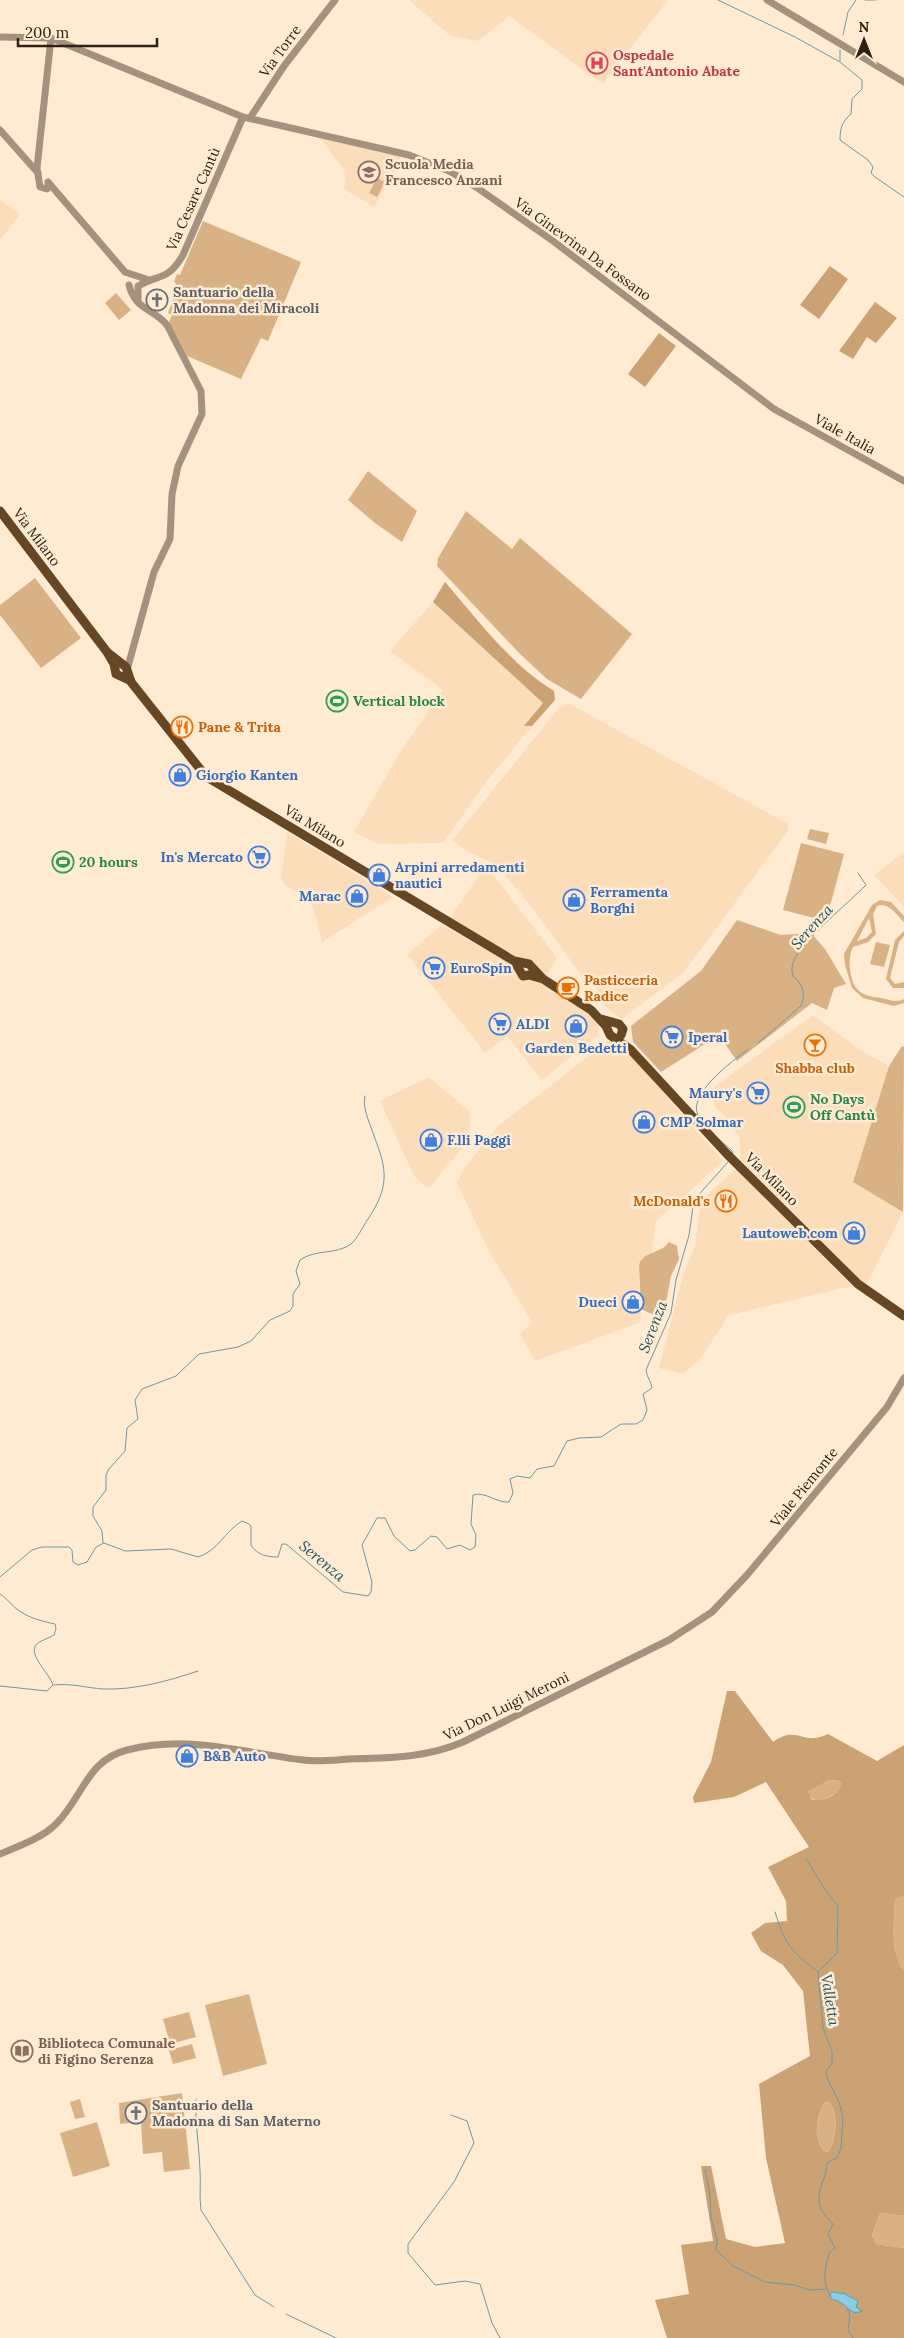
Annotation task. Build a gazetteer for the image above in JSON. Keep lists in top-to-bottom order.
{
  "streets": {
    "main road": ["Via Milano"],
    "street": [
      "Via Torre",
      "Via Cesare Cantù",
      "Via Ginevrina Da Fossano",
      "Viale Italia",
      "Viale Piemonte",
      "Via Don Luigi Meroni"
    ]
  },
  "crossings": [
    ["Via Torre", "Via Cesare Cantù"],
    ["Via Torre", "Via Ginevrina Da Fossano"],
    ["Via Cesare Cantù", "Via Ginevrina Da Fossano"],
    ["Via Ginevrina Da Fossano", "Viale Italia"],
    ["Viale Piemonte", "Via Don Luigi Meroni"]
  ],
  "water": ["Serenza", "Valletta"],
  "places": {
    "hospital": ["Ospedale Sant'Antonio Abate"],
    "school or university": ["Scuola Media Francesco Anzani"],
    "church": ["Santuario della Madonna dei Miracoli", "Santuario della Madonna di San Materno"],
    "sports": ["Vertical block", "20 hours", "No Days Off Cantù"],
    "restaurant": ["Pane & Trita", "McDonald's"],
    "shop": [
      "Giorgio Kanten",
      "Arpini arredamenti nautici",
      "Marac",
      "Ferramenta Borghi",
      "Garden Bedetti",
      "CMP Solmar",
      "F.lli Paggi",
      "Lautoweb.com",
      "Dueci",
      "B&B Auto"
    ],
    "supermarket": [
      "In's Mercato",
      "EuroSpin",
      "ALDI",
      "Iperal",
      "Maury's"
    ],
    "cafe": ["Pasticceria Radice"],
    "bar": ["Shabba club"],
    "library": ["Biblioteca Comunale di Figino Serenza"]
  },
  "scale_bar": "200 m",
  "north": "top"
}
